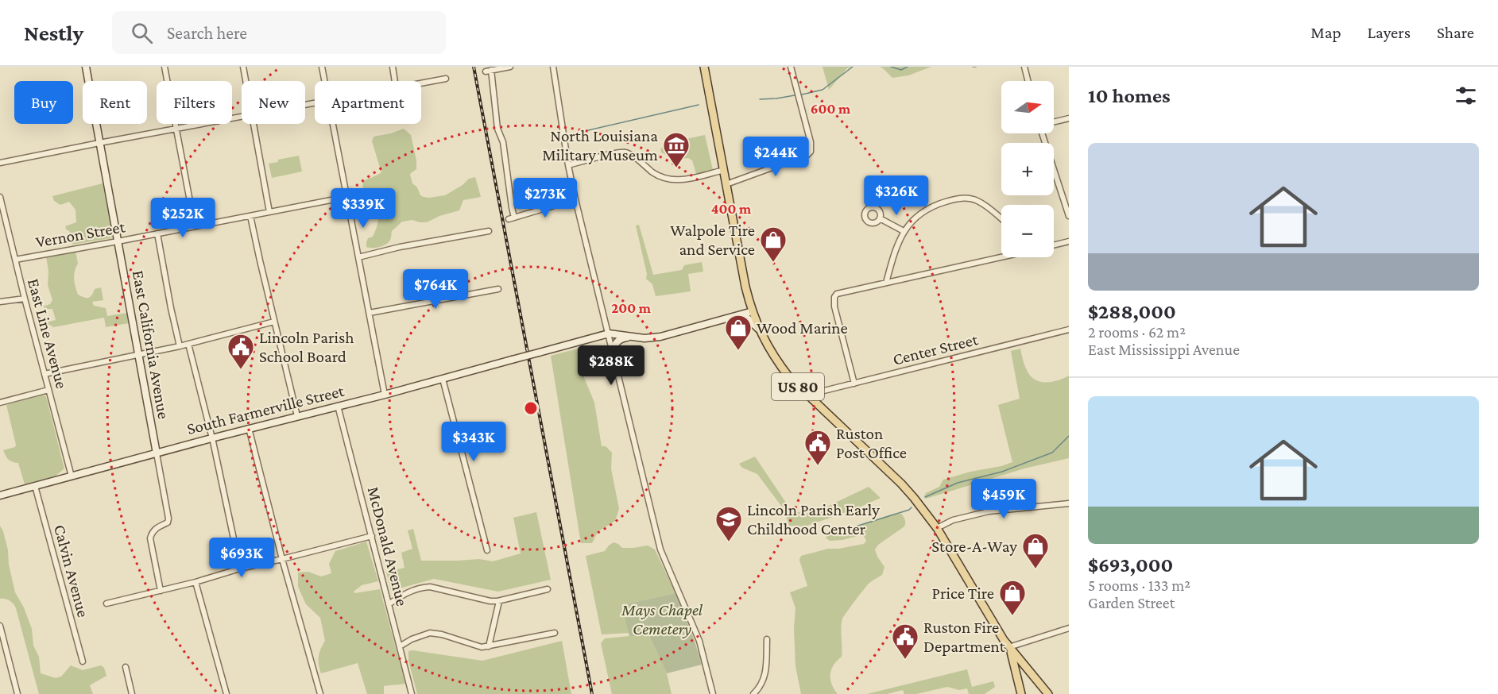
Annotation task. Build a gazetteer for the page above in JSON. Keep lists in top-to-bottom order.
{
  "streets": {
    "main road": ["US 80"],
    "street": [
      "Vernon Street",
      "East Line Avenue",
      "East California Avenue",
      "Center Street",
      "South Farmerville Street",
      "McDonald Avenue",
      "Calvin Avenue"
    ]
  },
  "crossings": [
    ["Vernon Street", "East Line Avenue"],
    ["Vernon Street", "East California Avenue"],
    ["East Line Avenue", "South Farmerville Street"],
    ["East California Avenue", "South Farmerville Street"],
    ["Center Street", "US 80"],
    ["South Farmerville Street", "McDonald Avenue"],
    ["South Farmerville Street", "Calvin Avenue"]
  ],
  "parks": ["Mays Chapel Cemetery"],
  "places": {
    "museum": ["North Louisiana Military Museum"],
    "shop": [
      "Walpole Tire and Service",
      "Wood Marine",
      "Store-A-Way",
      "Price Tire"
    ],
    "public building": ["Lincoln Parish School Board", "Ruston Post Office", "Ruston Fire Department"],
    "school or university": ["Lincoln Parish Early Childhood Center"]
  },
  "north": "right",
  "page": {
    "header": "Nestly",
    "search": "Search here",
    "nav": ["Map", "Layers", "Share"],
    "heading": "10 homes",
    "map_buttons": ["+", "−"],
    "chip": [
      "Buy",
      "Rent",
      "Filters",
      "New",
      "Apartment"
    ],
    "list": [
      {
        "name": "$288,000",
        "note": "2 rooms · 62 m² · East Mississippi Avenue"
      },
      {
        "name": "$693,000",
        "note": "5 rooms · 133 m² · Garden Street"
      }
    ],
    "price": [
      "$244K",
      "$326K",
      "$273K",
      "$339K",
      "$252K",
      "$764K",
      "$288K",
      "$343K",
      "$459K",
      "$693K"
    ]
  },
  "rings": ["600 m", "400 m", "200 m"]
}
